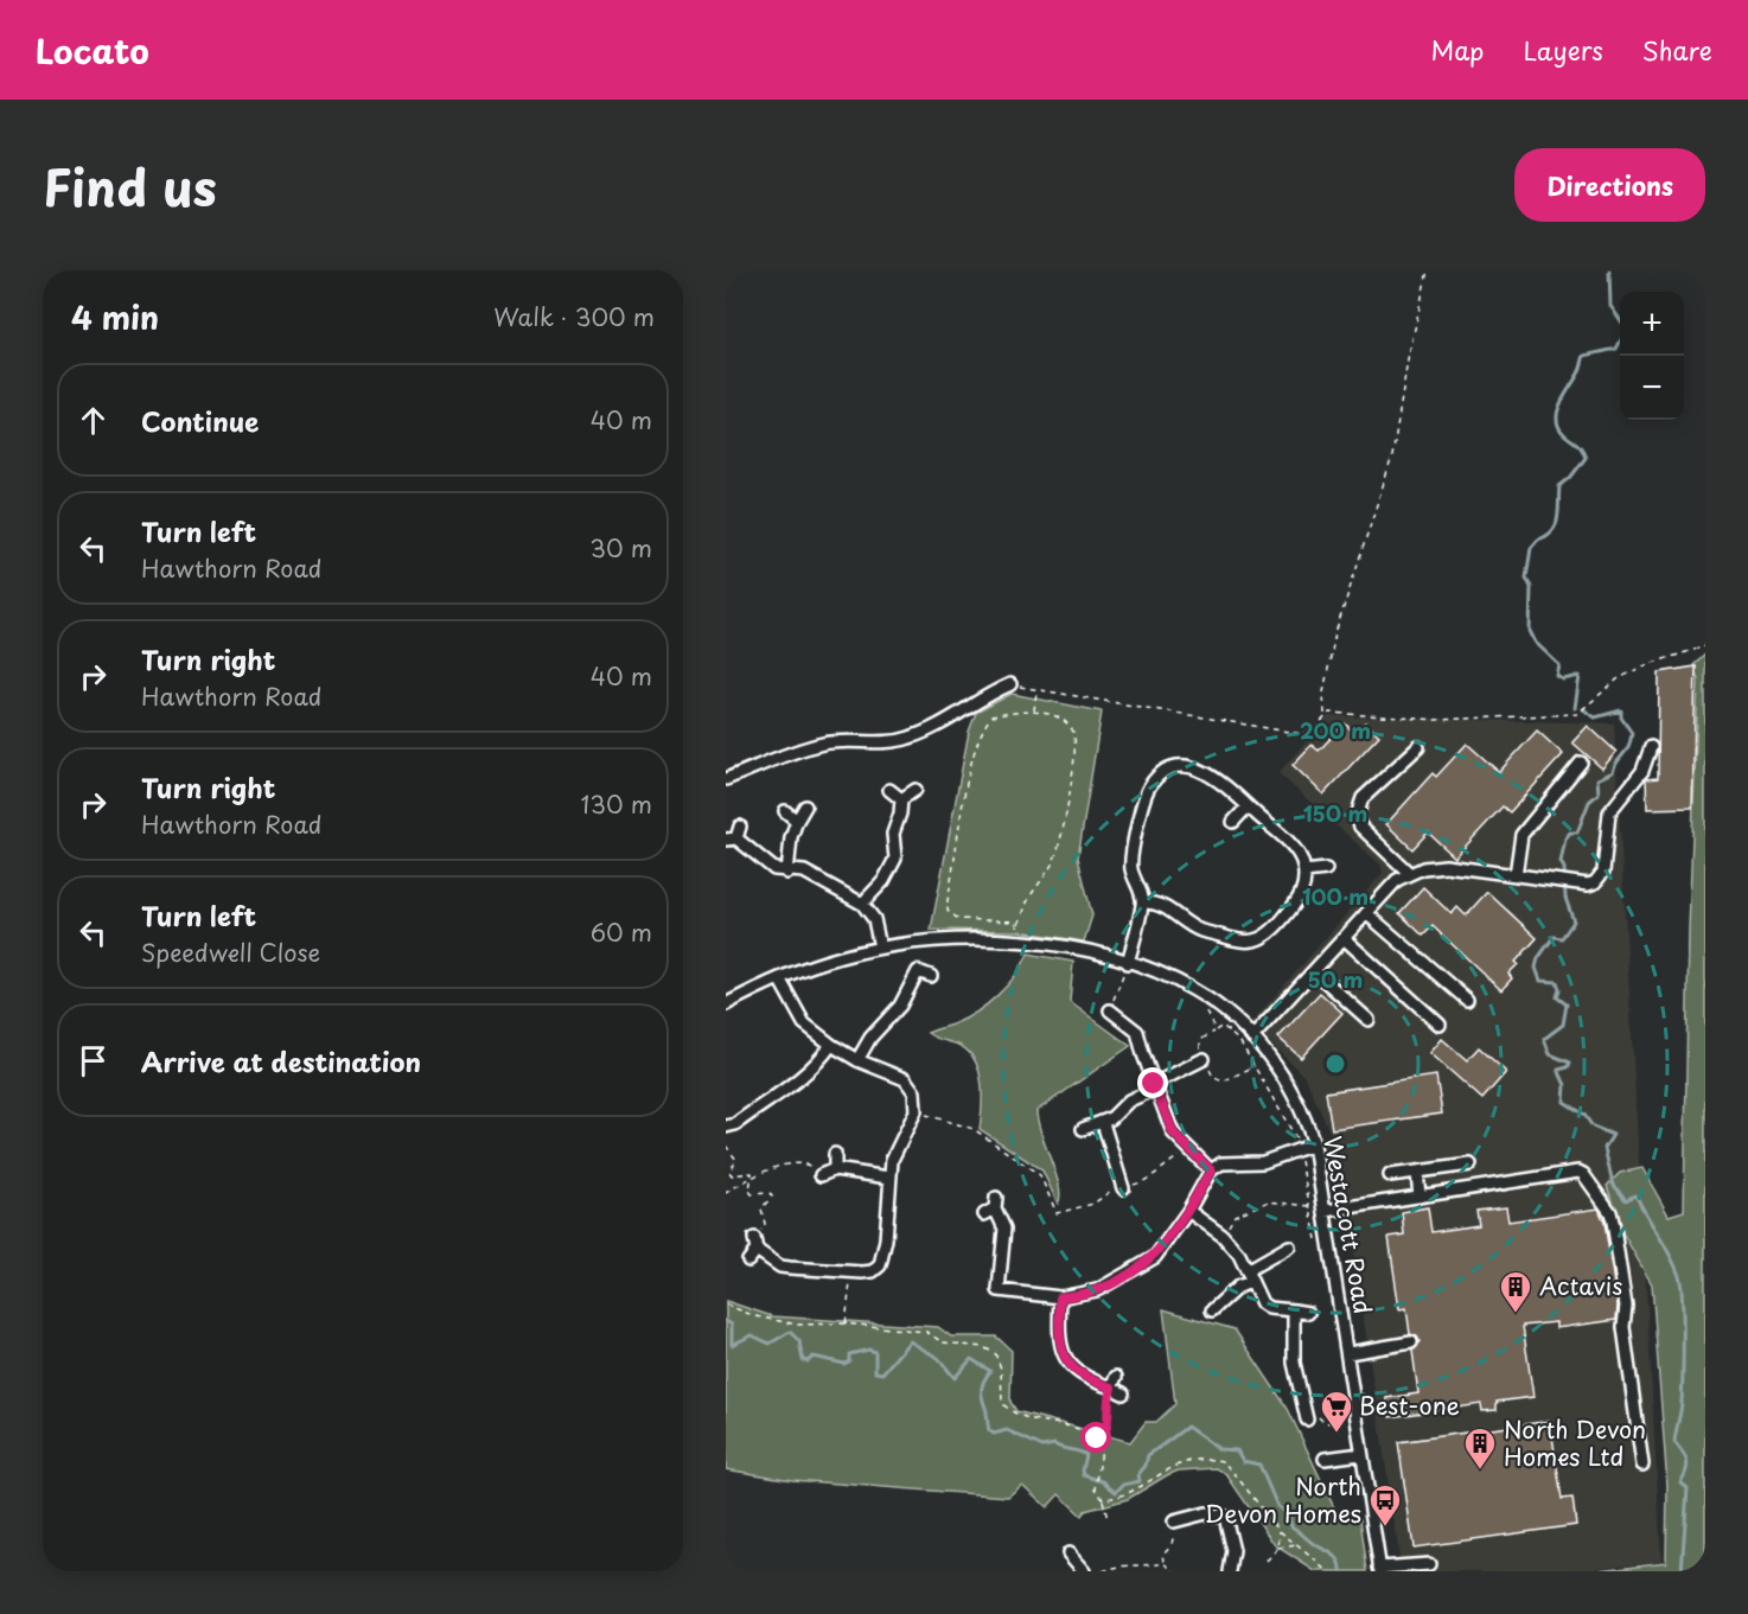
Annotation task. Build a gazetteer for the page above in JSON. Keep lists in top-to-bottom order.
{
  "streets": {
    "street": ["Westacott Road"]
  },
  "places": {
    "building": ["Actavis", "North Devon Homes Ltd"],
    "supermarket": ["Best-one"],
    "bus stop": ["North Devon Homes"]
  },
  "page": {
    "header": "Locato",
    "nav": ["Map", "Layers", "Share"],
    "title": "Find us",
    "buttons": "Directions",
    "heading": ["4 min", "Walk · 300 m"],
    "map_buttons": ["+", "−"],
    "list": [
      ["Continue", "40 m"],
      ["Turn left", "Hawthorn Road", "30 m"],
      ["Turn right", "Hawthorn Road", "40 m"],
      ["Turn right", "Hawthorn Road", "130 m"],
      ["Turn left", "Speedwell Close", "60 m"],
      "Arrive at destination"
    ]
  },
  "rings": [
    "200 m",
    "150 m",
    "100 m",
    "50 m"
  ]
}
